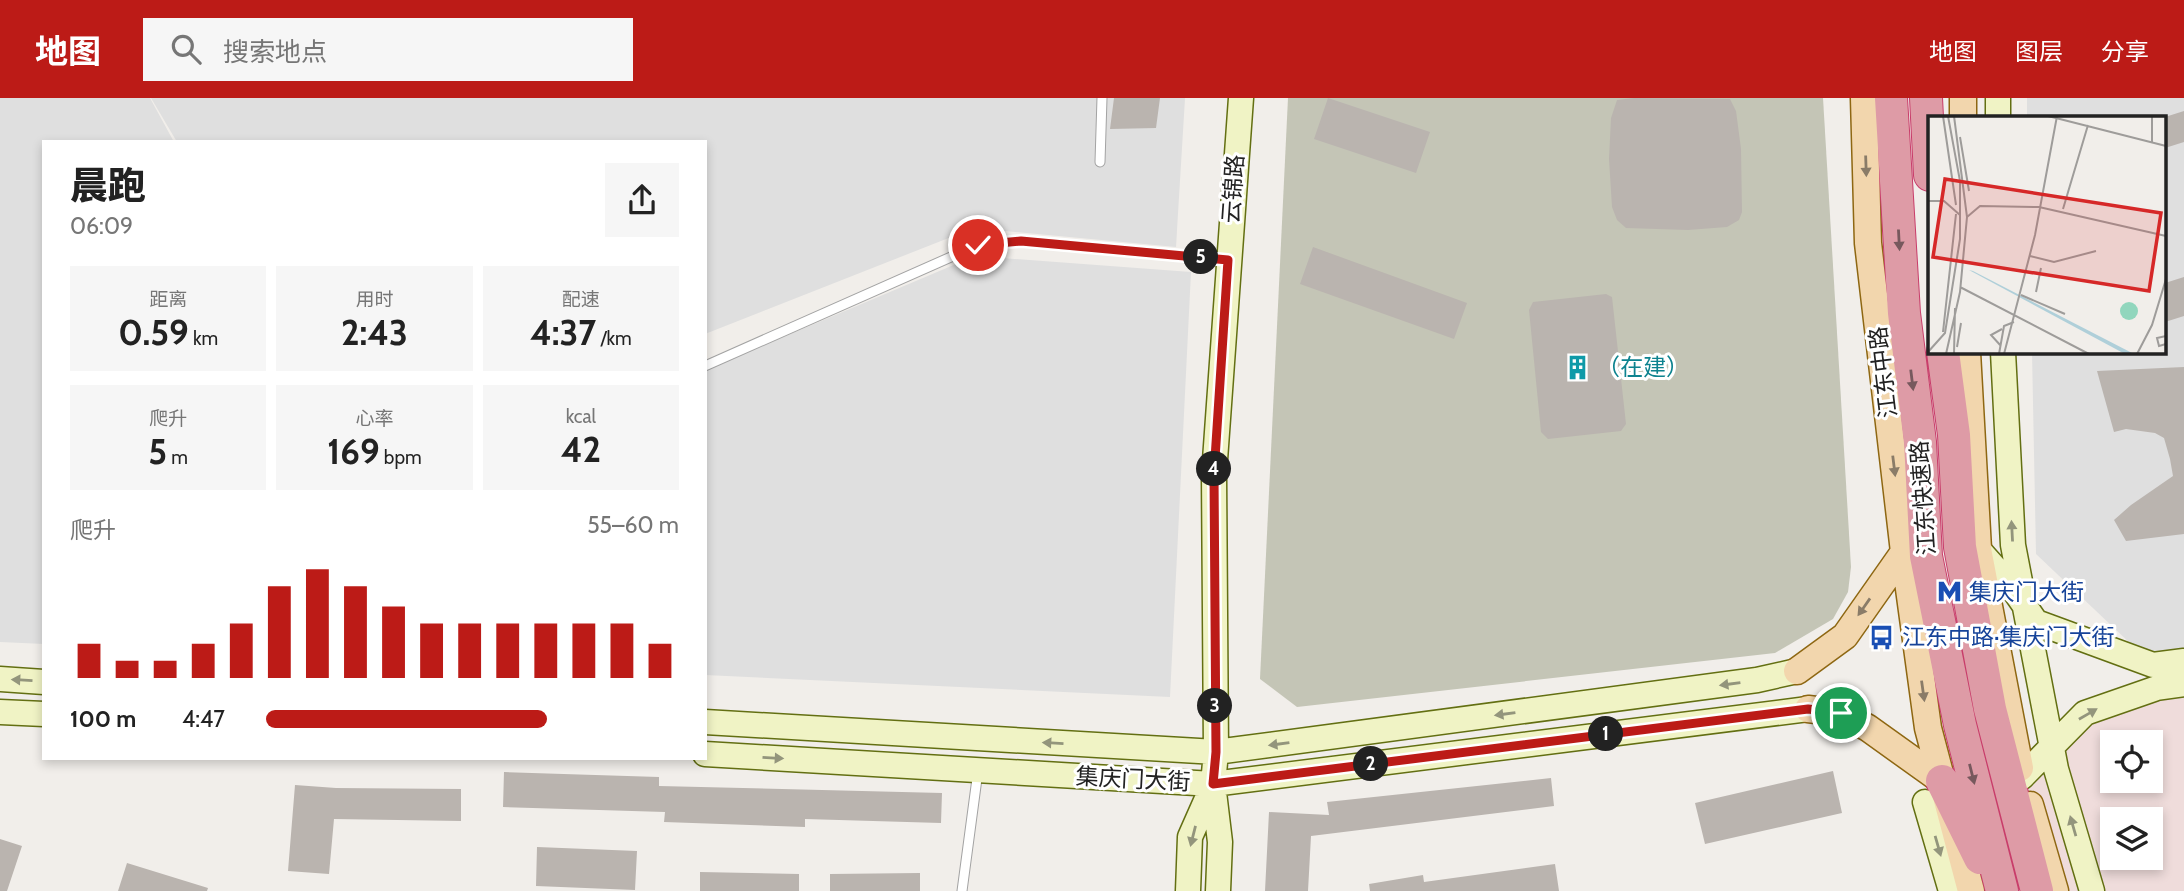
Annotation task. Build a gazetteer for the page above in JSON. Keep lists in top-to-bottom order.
{
  "streets": {
    "highway": ["江东快速路"],
    "main road": ["云锦路", "江东中路", "集庆门大街"]
  },
  "crossings": [
    ["云锦路", "集庆门大街"]
  ],
  "places": {
    "building": ["（在建）"],
    "metro station": ["集庆门大街"],
    "bus stop": ["江东中路·集庆门大街"]
  },
  "page": {
    "header": "地图",
    "search": "搜索地点",
    "nav": ["地图", "图层", "分享"],
    "heading": ["晨跑", "06:09"],
    "pins": [
      "5",
      "4",
      "3",
      "1",
      "2"
    ],
    "stats": [
      ["距离", "0.59 km"],
      ["用时", "2:43"],
      ["配速", "4:37 /km"],
      ["爬升", "5 m"],
      ["心率", "169 bpm"],
      ["kcal", "42"]
    ],
    "chart": ["爬升", "55–60 m"],
    "list": [
      {
        "name": "100 m",
        "note": "4:47"
      }
    ]
  }
}
